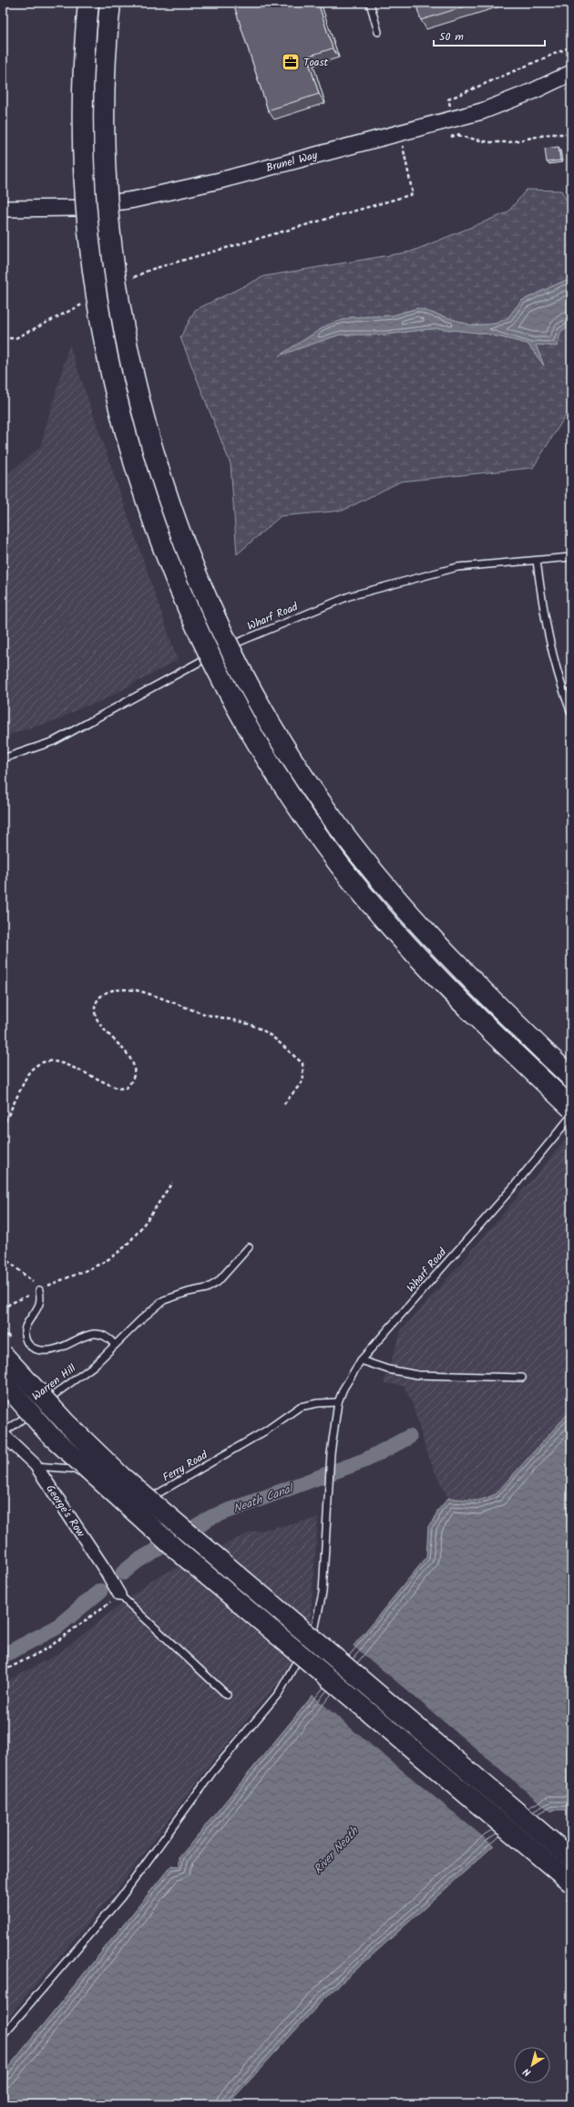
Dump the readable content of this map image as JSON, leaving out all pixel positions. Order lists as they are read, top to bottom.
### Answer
{
  "streets": {
    "street": ["Brunel Way", "George's Row"],
    "lane": ["Wharf Road", "Warren Hill", "Ferry Road"]
  },
  "crossings": [
    ["Wharf Road", "Ferry Road"],
    ["Warren Hill", "George's Row"],
    ["Ferry Road", "George's Row"]
  ],
  "water": ["Neath Canal", "River Neath"],
  "places": {
    "office": ["Toast"]
  },
  "scale_bar": "50 m",
  "north": "bottom left"
}
